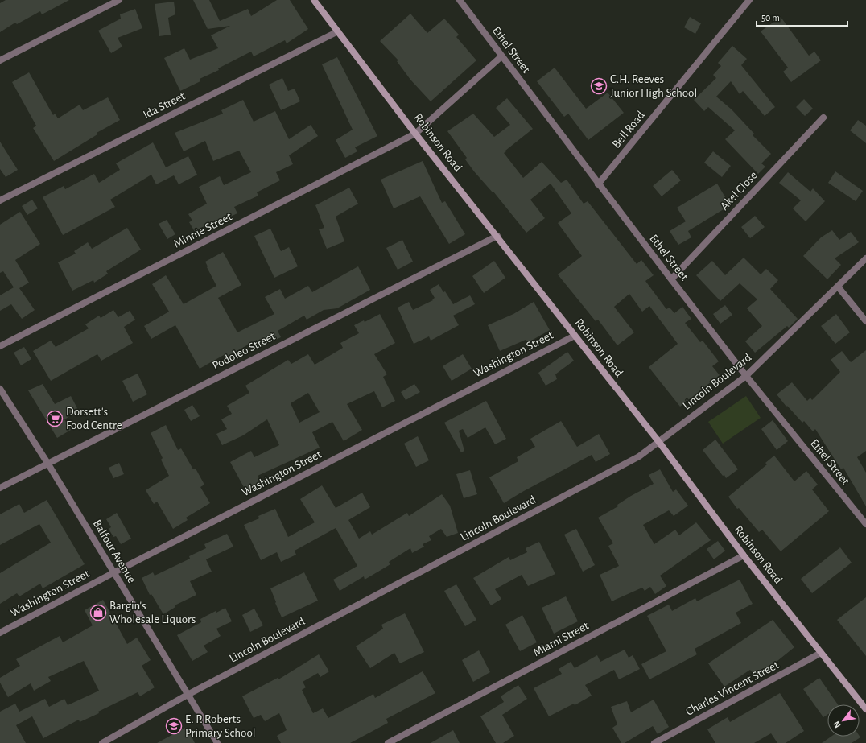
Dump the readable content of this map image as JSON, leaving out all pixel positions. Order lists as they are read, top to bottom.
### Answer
{
  "streets": {
    "main road": ["Robinson Road"],
    "street": [
      "Ethel Street",
      "Ida Street",
      "Bell Road",
      "Akel Close",
      "Minnie Street",
      "Podoleo Street",
      "Washington Street",
      "Lincoln Boulevard",
      "Balfour Avenue",
      "Miami Street",
      "Charles Vincent Street"
    ]
  },
  "crossings": [
    ["Ethel Street", "Bell Road"],
    ["Ethel Street", "Akel Close"],
    ["Ethel Street", "Minnie Street"],
    ["Ethel Street", "Lincoln Boulevard"],
    ["Ida Street", "Robinson Road"],
    ["Robinson Road", "Minnie Street"],
    ["Robinson Road", "Podoleo Street"],
    ["Robinson Road", "Washington Street"],
    ["Robinson Road", "Lincoln Boulevard"],
    ["Robinson Road", "Miami Street"],
    ["Robinson Road", "Charles Vincent Street"],
    ["Podoleo Street", "Balfour Avenue"],
    ["Washington Street", "Balfour Avenue"],
    ["Lincoln Boulevard", "Balfour Avenue"]
  ],
  "places": {
    "school or university": ["C.H. Reeves Junior High School", "E. P. Roberts Primary School"],
    "supermarket": ["Dorsett's Food Centre"],
    "shop": ["Bargin's Wholesale Liquors"]
  },
  "scale_bar": "50 m",
  "north": "bottom left"
}
